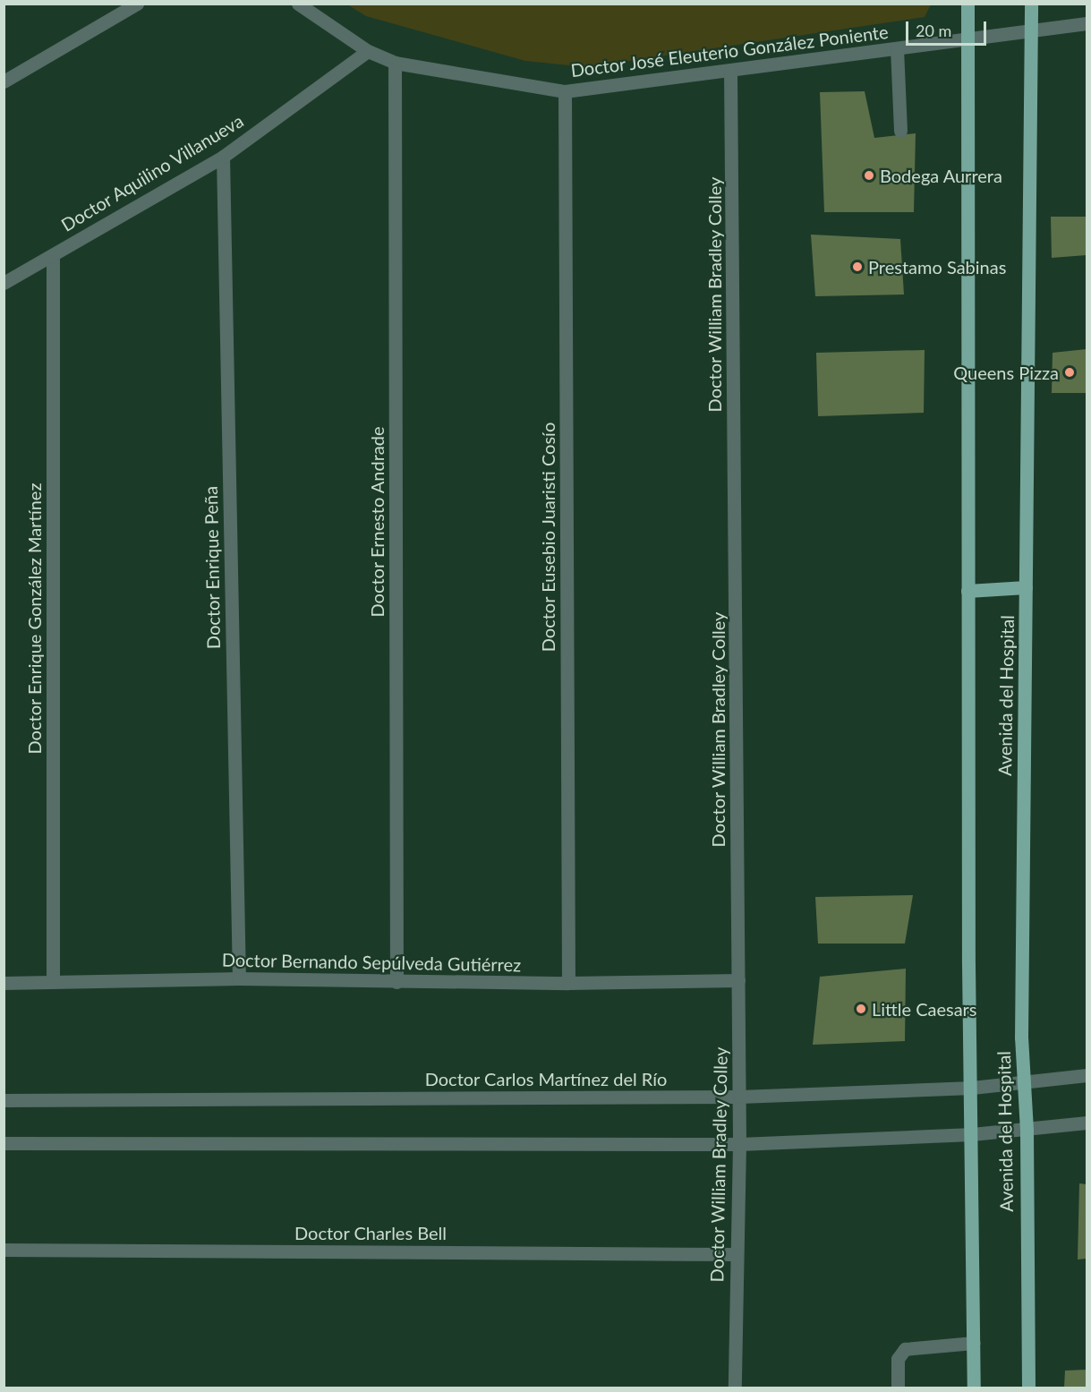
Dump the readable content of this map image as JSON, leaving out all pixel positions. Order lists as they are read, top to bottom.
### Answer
{
  "streets": {
    "main road": ["Avenida del Hospital"],
    "street": [
      "Doctor José Eleuterio González Poniente",
      "Doctor Aquilino Villanueva",
      "Doctor William Bradley Colley",
      "Doctor Ernesto Andrade",
      "Doctor Eusebio Juaristi Cosío",
      "Doctor Enrique Peña",
      "Doctor Enrique González Martínez",
      "Doctor Bernando Sepúlveda Gutiérrez",
      "Doctor Carlos Martínez del Río",
      "Doctor Charles Bell"
    ]
  },
  "crossings": [
    ["Doctor José Eleuterio González Poniente", "Doctor Aquilino Villanueva"],
    ["Doctor José Eleuterio González Poniente", "Doctor William Bradley Colley"],
    ["Doctor José Eleuterio González Poniente", "Doctor Ernesto Andrade"],
    ["Doctor José Eleuterio González Poniente", "Doctor Eusebio Juaristi Cosío"],
    ["Doctor José Eleuterio González Poniente", "Avenida del Hospital"],
    ["Doctor Aquilino Villanueva", "Doctor Enrique Peña"],
    ["Doctor Aquilino Villanueva", "Doctor Enrique González Martínez"],
    ["Doctor William Bradley Colley", "Doctor Bernando Sepúlveda Gutiérrez"],
    ["Doctor William Bradley Colley", "Doctor Carlos Martínez del Río"],
    ["Doctor William Bradley Colley", "Doctor Charles Bell"],
    ["Doctor Ernesto Andrade", "Doctor Bernando Sepúlveda Gutiérrez"],
    ["Doctor Eusebio Juaristi Cosío", "Doctor Bernando Sepúlveda Gutiérrez"],
    ["Doctor Enrique Peña", "Doctor Bernando Sepúlveda Gutiérrez"],
    ["Doctor Enrique González Martínez", "Doctor Bernando Sepúlveda Gutiérrez"],
    ["Avenida del Hospital", "Doctor Carlos Martínez del Río"]
  ],
  "places": [
    "Bodega Aurrera",
    "Prestamo Sabinas",
    "Queens Pizza",
    "Little Caesars"
  ],
  "scale_bar": "20 m"
}
